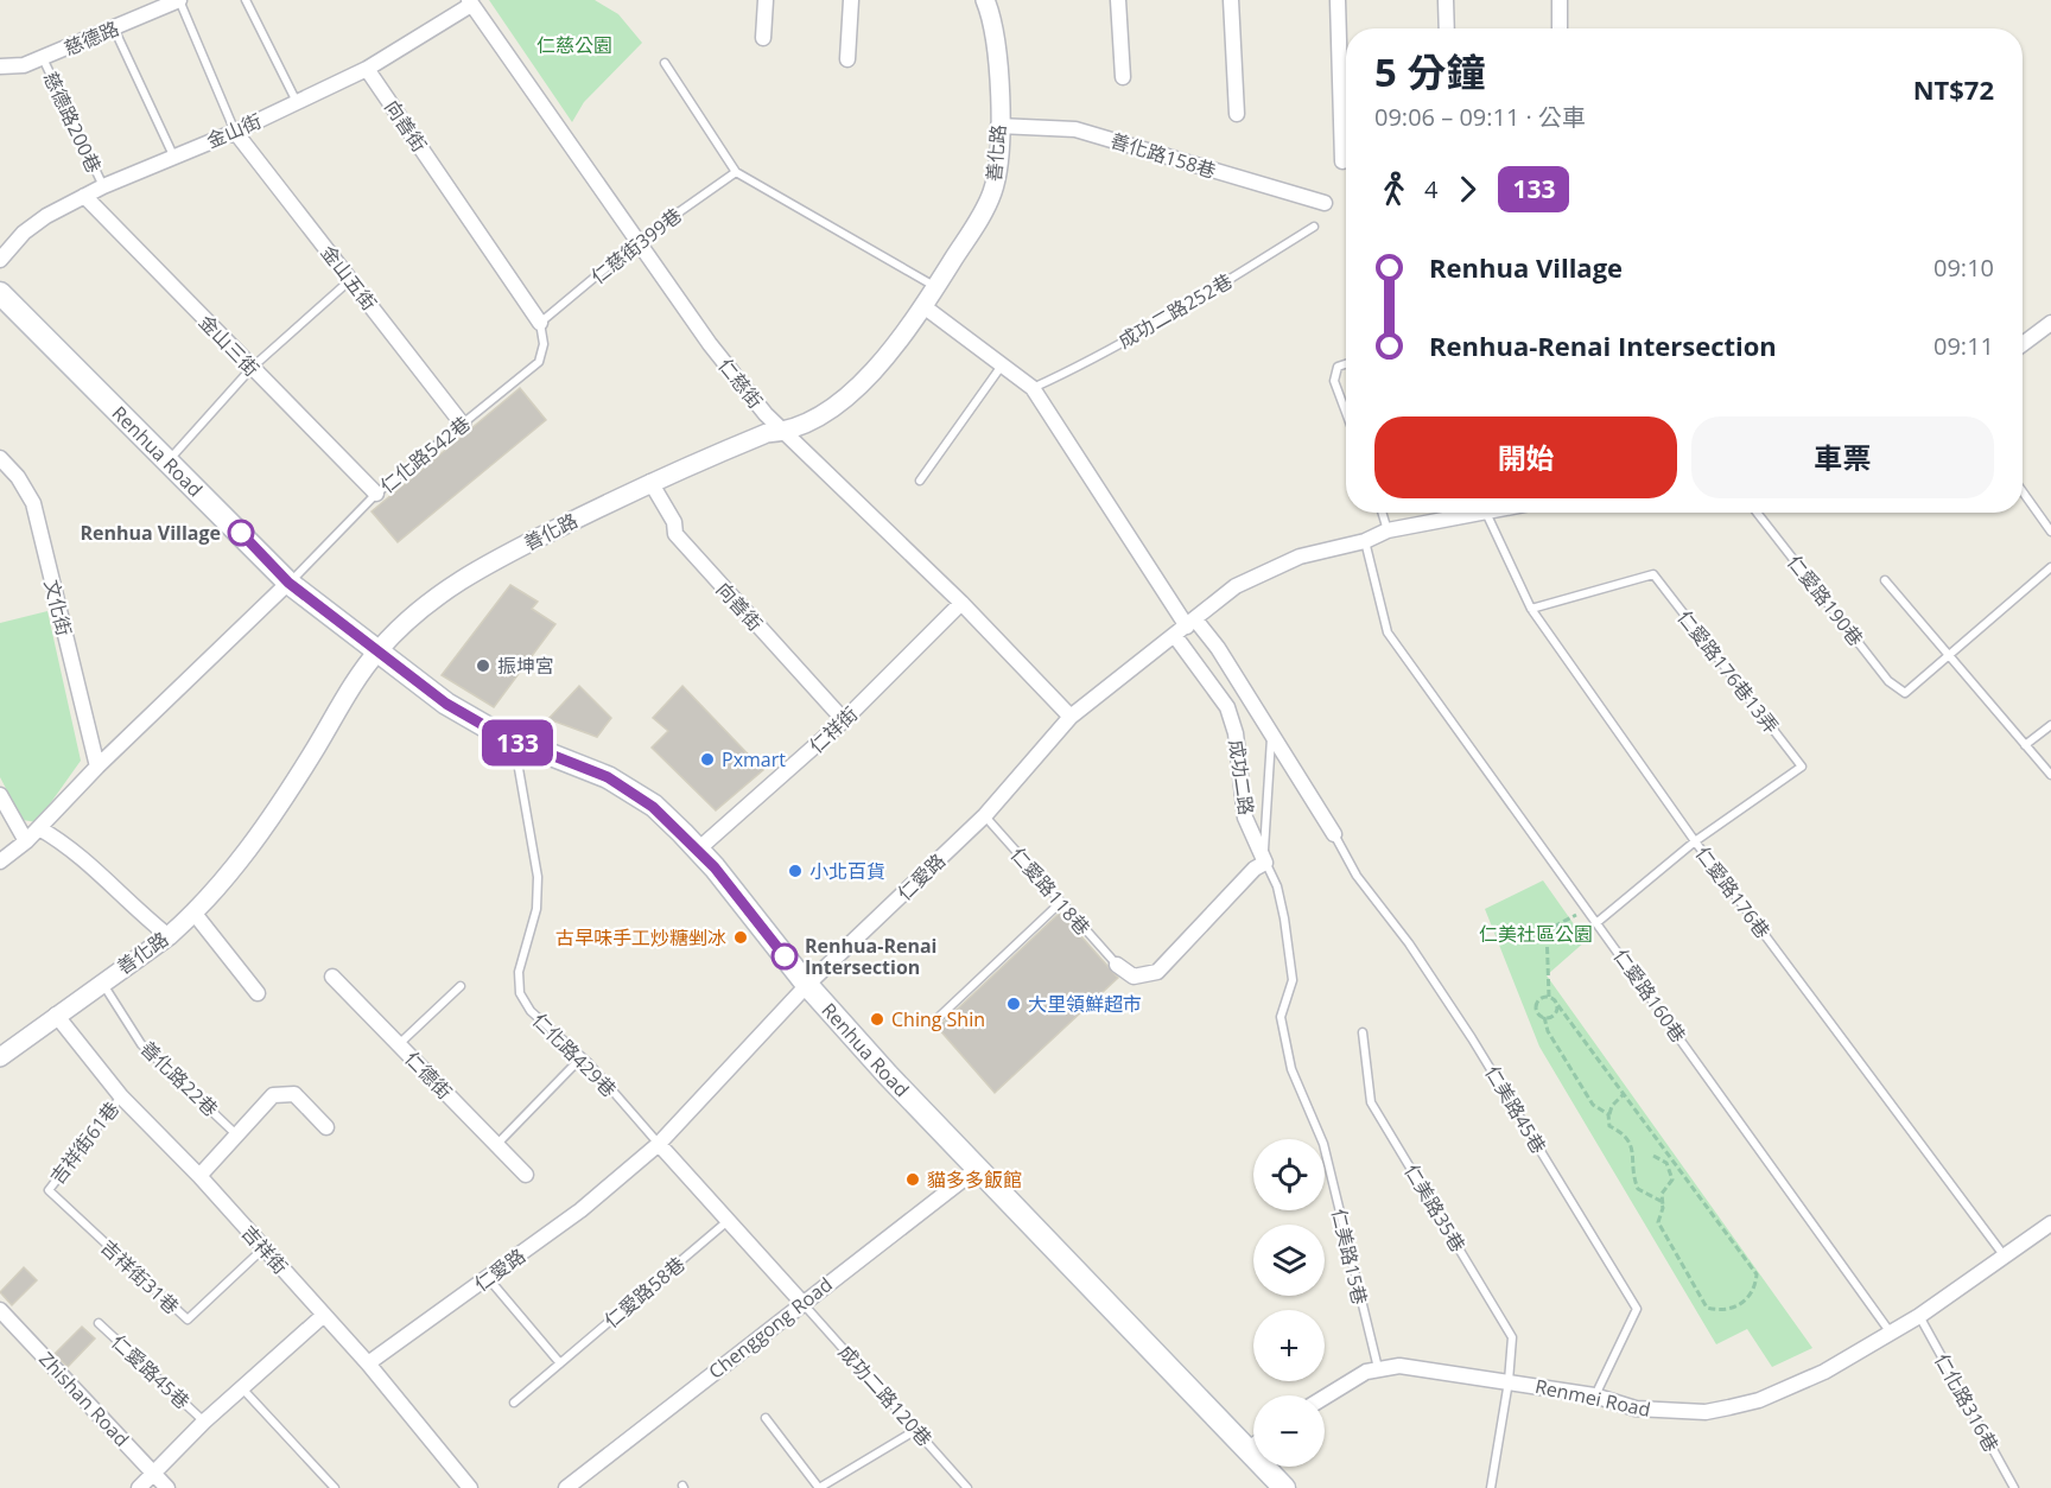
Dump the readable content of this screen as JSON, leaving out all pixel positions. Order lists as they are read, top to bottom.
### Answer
{
  "streets": {
    "main road": ["Renhua Road"],
    "street": [
      "慈德路",
      "向善街",
      "金山街",
      "善化路",
      "善化路158巷",
      "金山五街",
      "金山三街",
      "仁慈街",
      "文化街",
      "仁祥街",
      "成功二路",
      "仁愛路",
      "仁德街",
      "吉祥街",
      "Chenggong Road",
      "Renmei Road",
      "Zhishan Road"
    ],
    "lane": [
      "慈德路200巷",
      "仁慈街399巷",
      "成功二路252巷",
      "仁化路542巷",
      "仁愛路190巷",
      "仁愛路176巷13弄",
      "仁愛路118巷",
      "仁愛路176巷",
      "仁愛路160巷",
      "仁化路429巷",
      "善化路22巷",
      "仁美路45巷",
      "吉祥街61巷",
      "仁美路35巷",
      "仁美路15巷",
      "吉祥街31巷",
      "仁愛路58巷",
      "仁愛路45巷",
      "成功二路120巷",
      "仁化路316巷"
    ]
  },
  "crossings": [
    ["慈德路", "慈德路200巷"],
    ["慈德路200巷", "金山街"],
    ["向善街", "金山街"],
    ["向善街", "善化路"],
    ["向善街", "仁慈街399巷"],
    ["向善街", "仁化路542巷"],
    ["向善街", "仁祥街"],
    ["金山街", "金山五街"],
    ["金山街", "金山三街"],
    ["金山街", "仁慈街"],
    ["善化路", "善化路158巷"],
    ["善化路", "仁慈街"],
    ["善化路", "Renhua Road"],
    ["善化路", "成功二路"],
    ["善化路", "善化路22巷"],
    ["善化路", "吉祥街"],
    ["仁慈街399巷", "仁慈街"],
    ["仁慈街399巷", "仁化路542巷"],
    ["金山五街", "仁化路542巷"],
    ["成功二路252巷", "成功二路"],
    ["金山三街", "仁化路542巷"],
    ["仁慈街", "仁祥街"],
    ["仁慈街", "仁愛路"],
    ["Renhua Road", "仁化路542巷"],
    ["Renhua Road", "仁祥街"],
    ["Renhua Road", "仁愛路"],
    ["Renhua Road", "仁化路429巷"],
    ["Renhua Road", "Chenggong Road"],
    ["仁愛路176巷13弄", "仁愛路176巷"],
    ["成功二路", "仁愛路"],
    ["成功二路", "仁美路45巷"],
    ["成功二路", "仁美路15巷"],
    ["仁愛路", "仁愛路118巷"],
    ["仁愛路", "仁愛路176巷"],
    ["仁愛路", "仁愛路160巷"],
    ["仁愛路", "仁化路429巷"],
    ["仁愛路", "吉祥街"],
    ["仁愛路176巷", "Renmei Road"],
    ["仁愛路160巷", "Renmei Road"],
    ["仁美路45巷", "Renmei Road"],
    ["吉祥街61巷", "吉祥街"],
    ["吉祥街61巷", "吉祥街31巷"],
    ["仁美路35巷", "Renmei Road"],
    ["吉祥街", "吉祥街31巷"],
    ["仁美路15巷", "Renmei Road"],
    ["Chenggong Road", "成功二路120巷"],
    ["Renmei Road", "仁化路316巷"]
  ],
  "parks": ["仁慈公園", "仁美社區公園"],
  "places": [
    "Renhua Village",
    "振坤宮",
    "Pxmart",
    "小北百貨",
    "古早味手工炒糖剉冰",
    "Renhua-Renai Intersection",
    "大里領鮮超市",
    "Ching Shin",
    "貓多多飯館"
  ],
  "lines": ["bus line 133"],
  "page": {
    "on_map": "133",
    "heading": ["5 分鐘", "09:06 – 09:11 · 公車", "NT$72"],
    "legs": ["4", "133"],
    "list": [
      {
        "name": "Renhua Village",
        "value": "09:10"
      },
      {
        "name": "Renhua-Renai Intersection",
        "value": "09:11"
      }
    ],
    "buttons": ["開始", "車票"],
    "map_buttons": ["+", "−"]
  }
}
